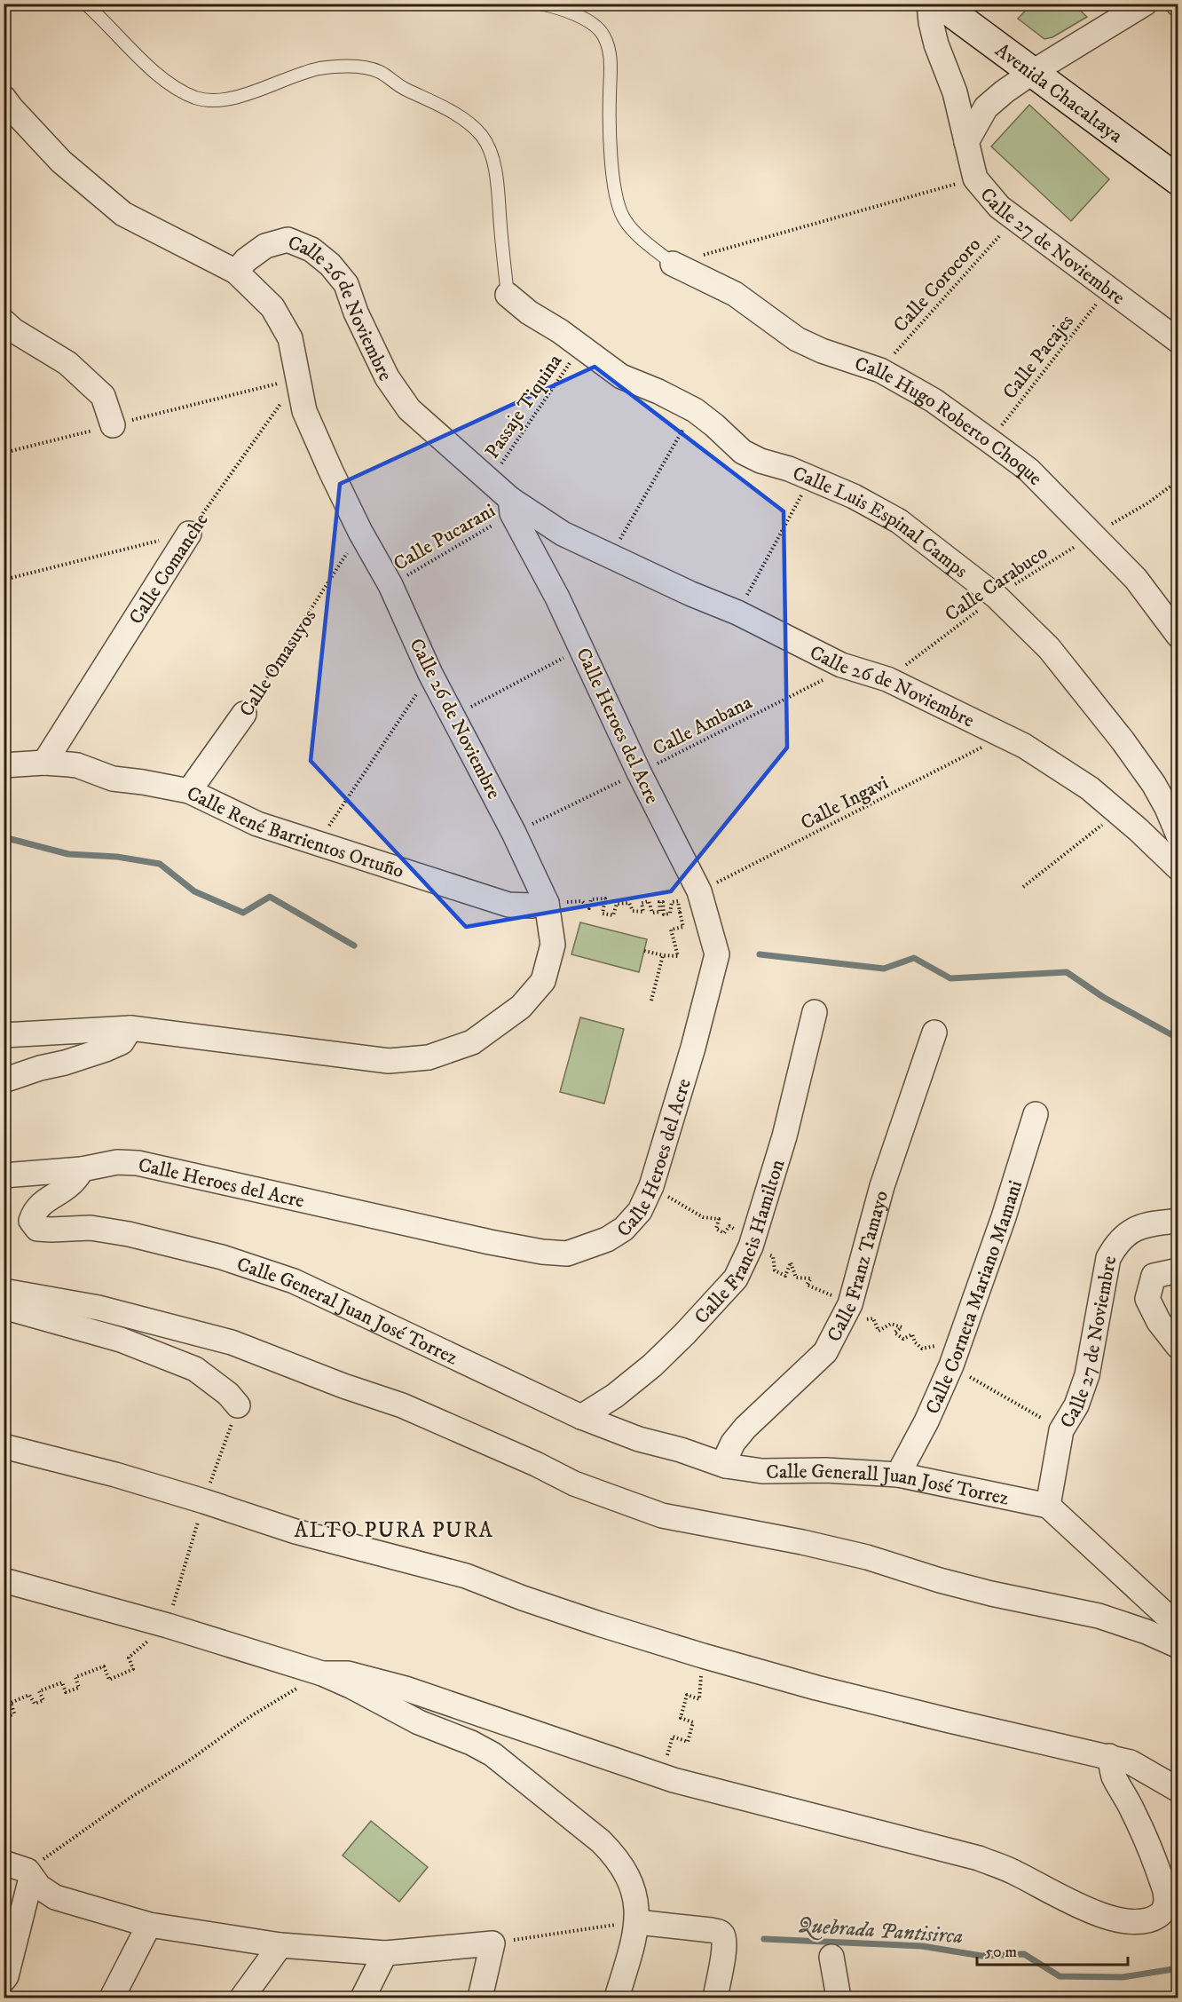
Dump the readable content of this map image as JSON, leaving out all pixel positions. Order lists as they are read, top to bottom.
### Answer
{
  "streets": {
    "street": [
      "Avenida Chacaltaya",
      "Calle 27 de Noviembre",
      "Calle 26 de Noviembre",
      "Calle Hugo Roberto Choque",
      "Calle Luis Espinal Camps",
      "Calle Comanche",
      "Calle Omasuyos",
      "Calle Heroes del Acre",
      "Calle René Barrientos Ortuño",
      "Calle Francis Hamilton",
      "Calle Franz Tamayo",
      "Calle Corneta Mariano Mamani",
      "Calle General Juan José Torrez",
      "Calle Generall Juan José Torrez"
    ],
    "path": [
      "Calle Corocoro",
      "Calle Pacajes",
      "Passaje Tiquina",
      "Calle Pucarani",
      "Calle Carabuco",
      "Calle Ambana",
      "Calle Ingavi"
    ]
  },
  "crossings": [
    ["Calle 27 de Noviembre", "Calle Corocoro"],
    ["Calle 27 de Noviembre", "Calle Pacajes"],
    ["Calle 27 de Noviembre", "Calle Generall Juan José Torrez"],
    ["Calle Corocoro", "Calle Hugo Roberto Choque"],
    ["Calle 26 de Noviembre", "Passaje Tiquina"],
    ["Calle 26 de Noviembre", "Calle Pucarani"],
    ["Calle 26 de Noviembre", "Calle Comanche"],
    ["Calle 26 de Noviembre", "Calle Carabuco"],
    ["Calle 26 de Noviembre", "Calle Omasuyos"],
    ["Calle 26 de Noviembre", "Calle Ambana"],
    ["Calle 26 de Noviembre", "Calle Heroes del Acre"],
    ["Calle 26 de Noviembre", "Calle Ingavi"],
    ["Calle 26 de Noviembre", "Calle René Barrientos Ortuño"],
    ["Calle Pacajes", "Calle Hugo Roberto Choque"],
    ["Passaje Tiquina", "Calle Luis Espinal Camps"],
    ["Calle Hugo Roberto Choque", "Calle Carabuco"],
    ["Calle Luis Espinal Camps", "Calle Carabuco"],
    ["Calle Pucarani", "Calle Heroes del Acre"],
    ["Calle Comanche", "Calle René Barrientos Ortuño"],
    ["Calle Omasuyos", "Calle René Barrientos Ortuño"],
    ["Calle Ambana", "Calle Heroes del Acre"],
    ["Calle Heroes del Acre", "Calle Ingavi"],
    ["Calle Heroes del Acre", "Calle General Juan José Torrez"],
    ["Calle Francis Hamilton", "Calle General Juan José Torrez"],
    ["Calle Franz Tamayo", "Calle General Juan José Torrez"],
    ["Calle Franz Tamayo", "Calle Generall Juan José Torrez"],
    ["Calle Corneta Mariano Mamani", "Calle Generall Juan José Torrez"],
    ["Calle General Juan José Torrez", "Calle Generall Juan José Torrez"]
  ],
  "districts": ["ALTO PURA PURA"],
  "water": ["Quebrada Pantisirca"],
  "scale_bar": "50 m"
}
